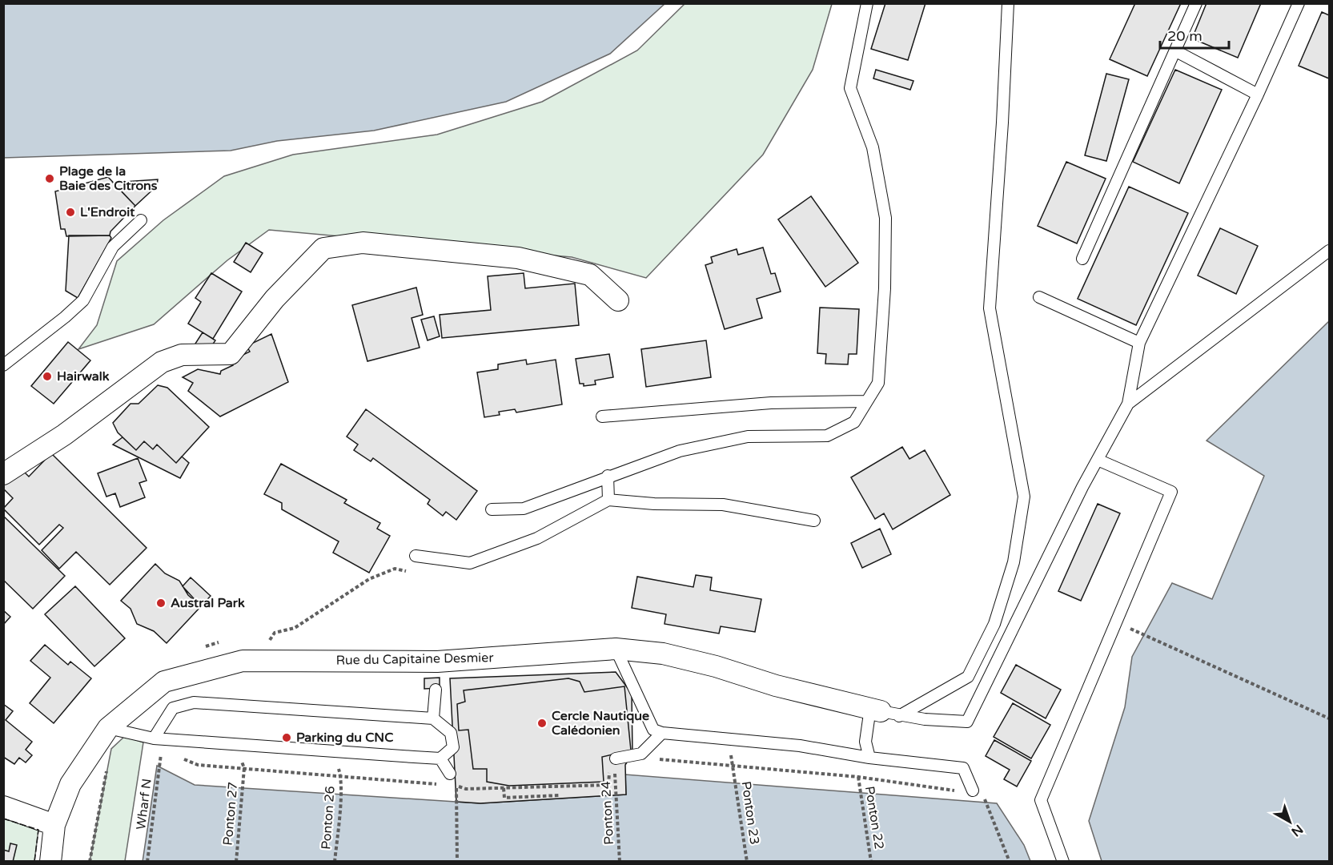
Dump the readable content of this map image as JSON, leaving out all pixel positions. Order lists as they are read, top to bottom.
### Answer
{
  "streets": {
    "street": ["Rue du Capitaine Desmier"],
    "path": [
      "Wharf N",
      "Ponton 24",
      "Ponton 23",
      "Ponton 27",
      "Ponton 26",
      "Ponton 22"
    ]
  },
  "places": [
    "Plage de la Baie des Citrons",
    "L'Endroit",
    "Hairwalk",
    "Austral Park",
    "Cercle Nautique Calédonien",
    "Parking du CNC"
  ],
  "scale_bar": "20 m",
  "north": "bottom right"
}
